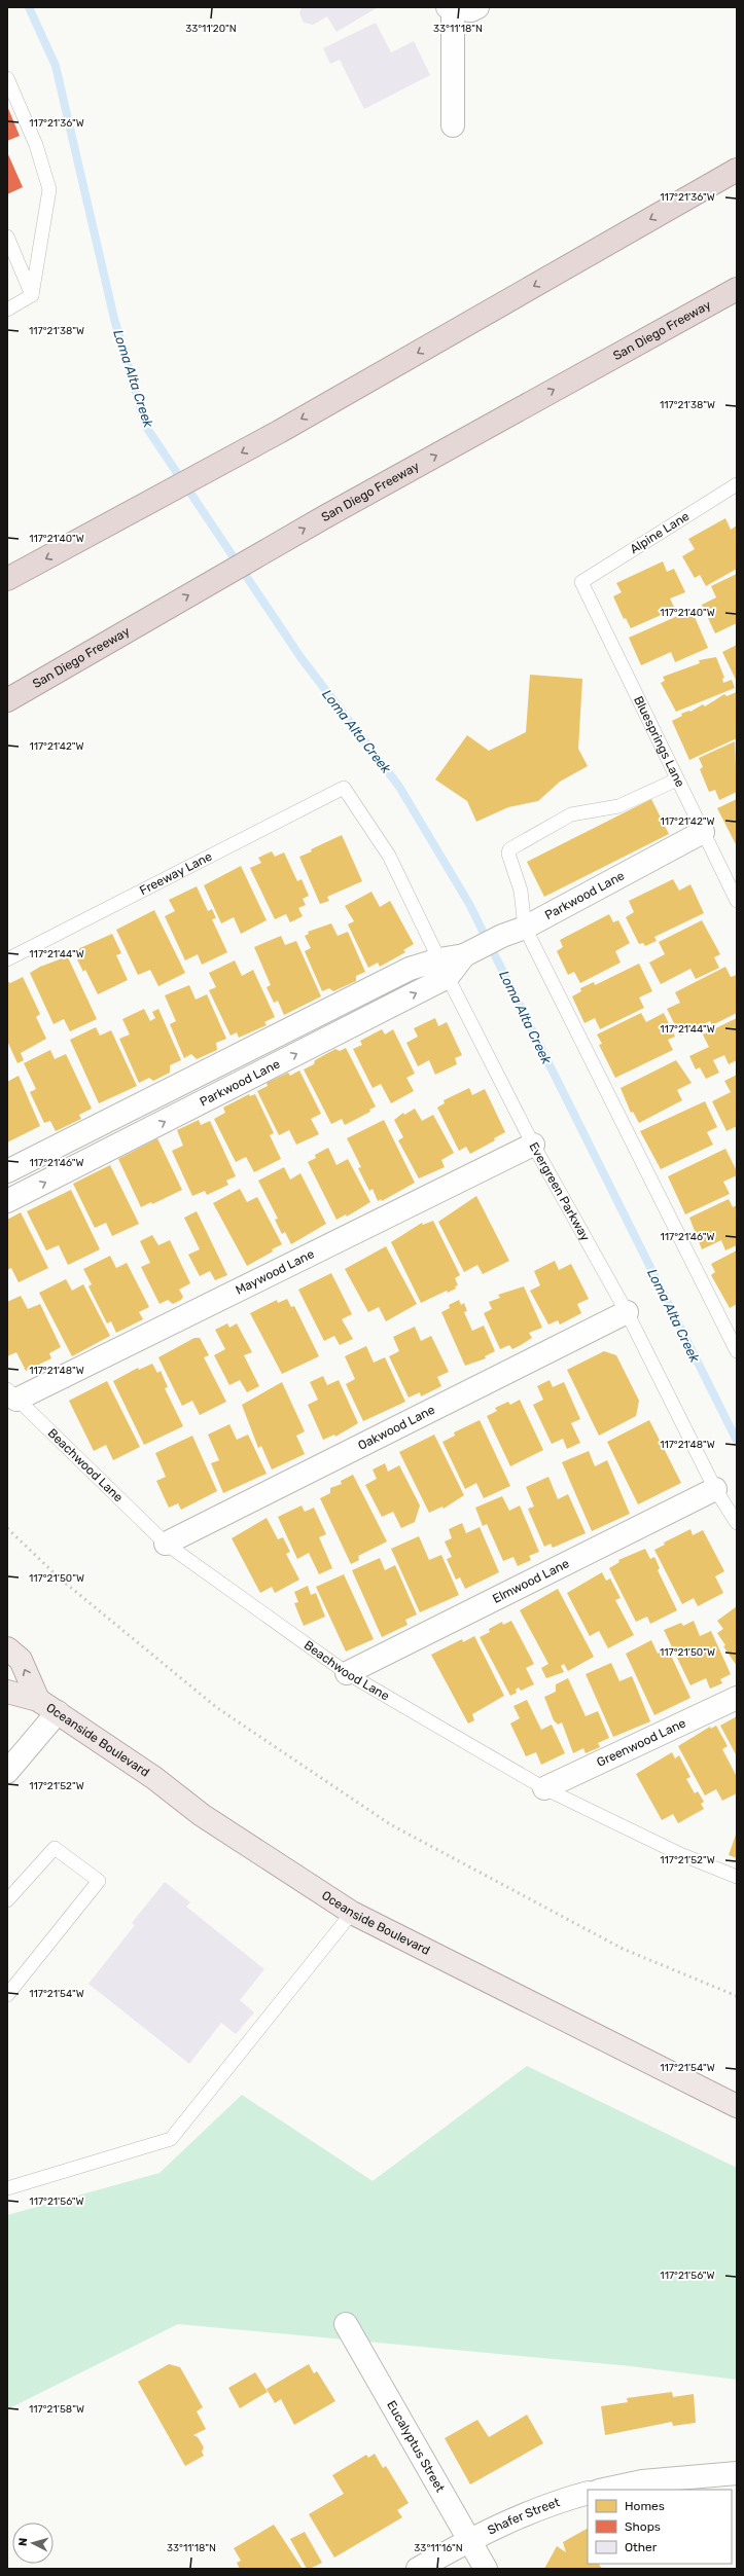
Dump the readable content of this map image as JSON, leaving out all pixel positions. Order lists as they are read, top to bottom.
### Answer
{
  "streets": {
    "highway": ["San Diego Freeway"],
    "main road": ["Oceanside Boulevard"],
    "street": [
      "Parkwood Lane",
      "Maywood Lane",
      "Oakwood Lane",
      "Elmwood Lane",
      "Greenwood Lane",
      "Eucalyptus Street",
      "Shafer Street"
    ],
    "lane": [
      "Alpine Lane",
      "Bluesprings Lane",
      "Freeway Lane",
      "Evergreen Parkway",
      "Beachwood Lane"
    ]
  },
  "crossings": [
    ["Alpine Lane", "Bluesprings Lane"],
    ["Bluesprings Lane", "Parkwood Lane"],
    ["Freeway Lane", "Evergreen Parkway"],
    ["Parkwood Lane", "Evergreen Parkway"],
    ["Evergreen Parkway", "Maywood Lane"],
    ["Evergreen Parkway", "Oakwood Lane"],
    ["Evergreen Parkway", "Elmwood Lane"],
    ["Maywood Lane", "Beachwood Lane"],
    ["Oakwood Lane", "Beachwood Lane"],
    ["Beachwood Lane", "Elmwood Lane"],
    ["Beachwood Lane", "Greenwood Lane"],
    ["Eucalyptus Street", "Shafer Street"]
  ],
  "water": ["Loma Alta Creek"],
  "legend": ["Homes", "Shops", "Other"],
  "north": "left",
  "coordinates": [
    "33°11'20\"N",
    "33°11'18\"N",
    "117°21'36\"W",
    "117°21'38\"W",
    "117°21'40\"W",
    "117°21'42\"W",
    "117°21'44\"W",
    "117°21'46\"W",
    "117°21'48\"W",
    "117°21'50\"W",
    "117°21'52\"W",
    "117°21'54\"W",
    "117°21'56\"W",
    "117°21'58\"W",
    "33°11'16\"N"
  ]
}
